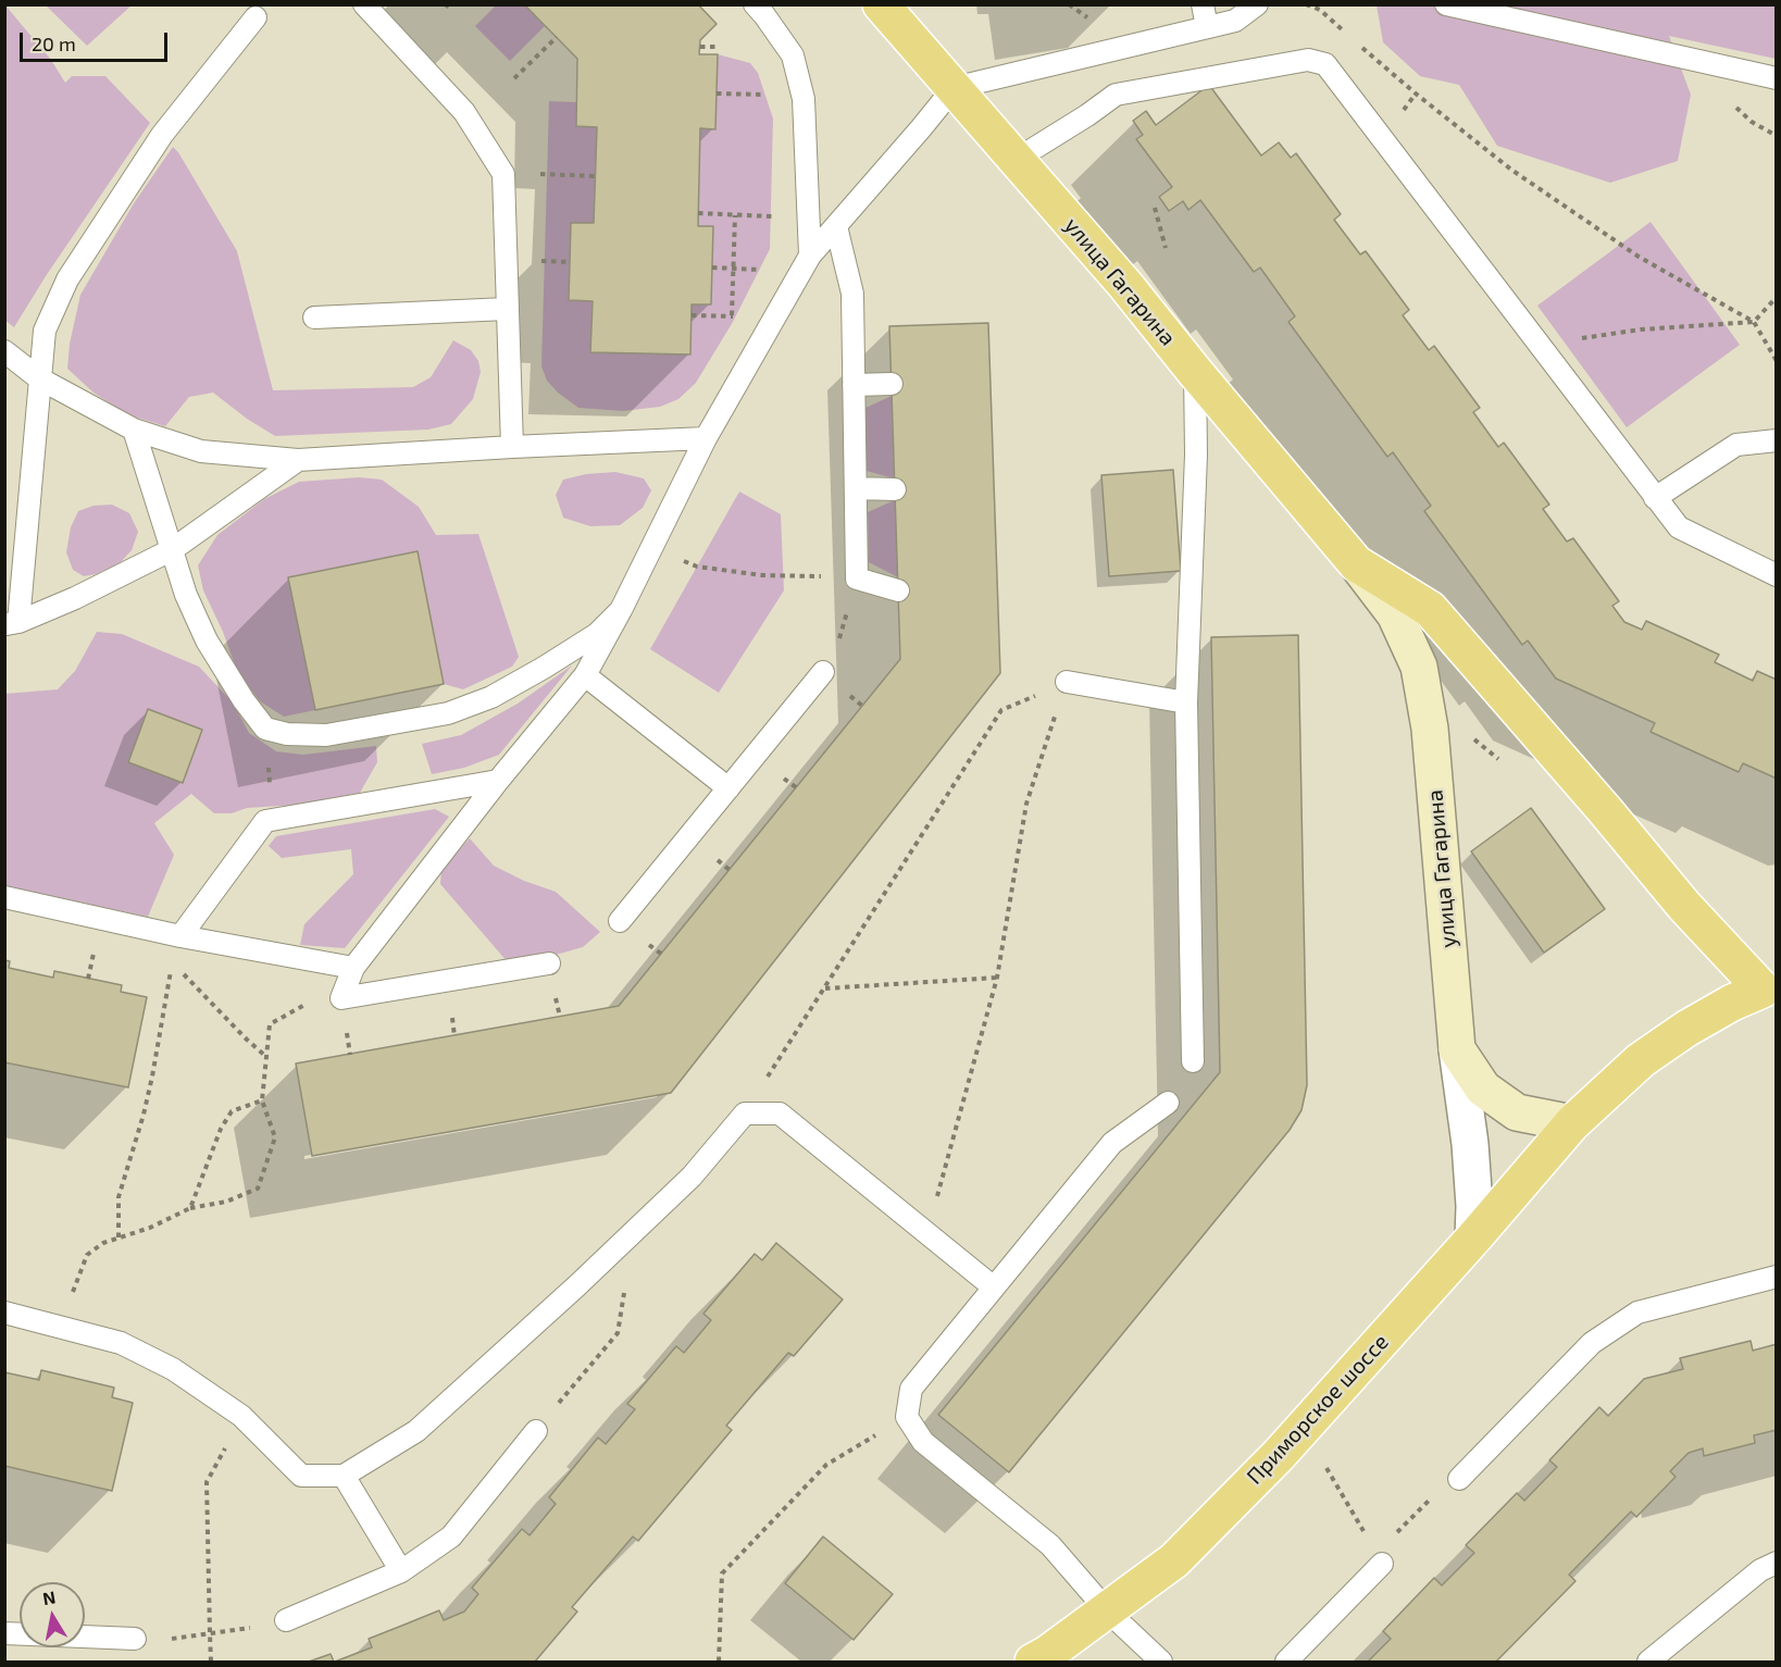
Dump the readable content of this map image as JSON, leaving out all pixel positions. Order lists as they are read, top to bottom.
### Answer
{
  "streets": {
    "main road": ["улица Гагарина", "Приморское шоссе"]
  },
  "crossings": [
    ["улица Гагарина", "Приморское шоссе"]
  ],
  "scale_bar": "20 m",
  "north": "top"
}
